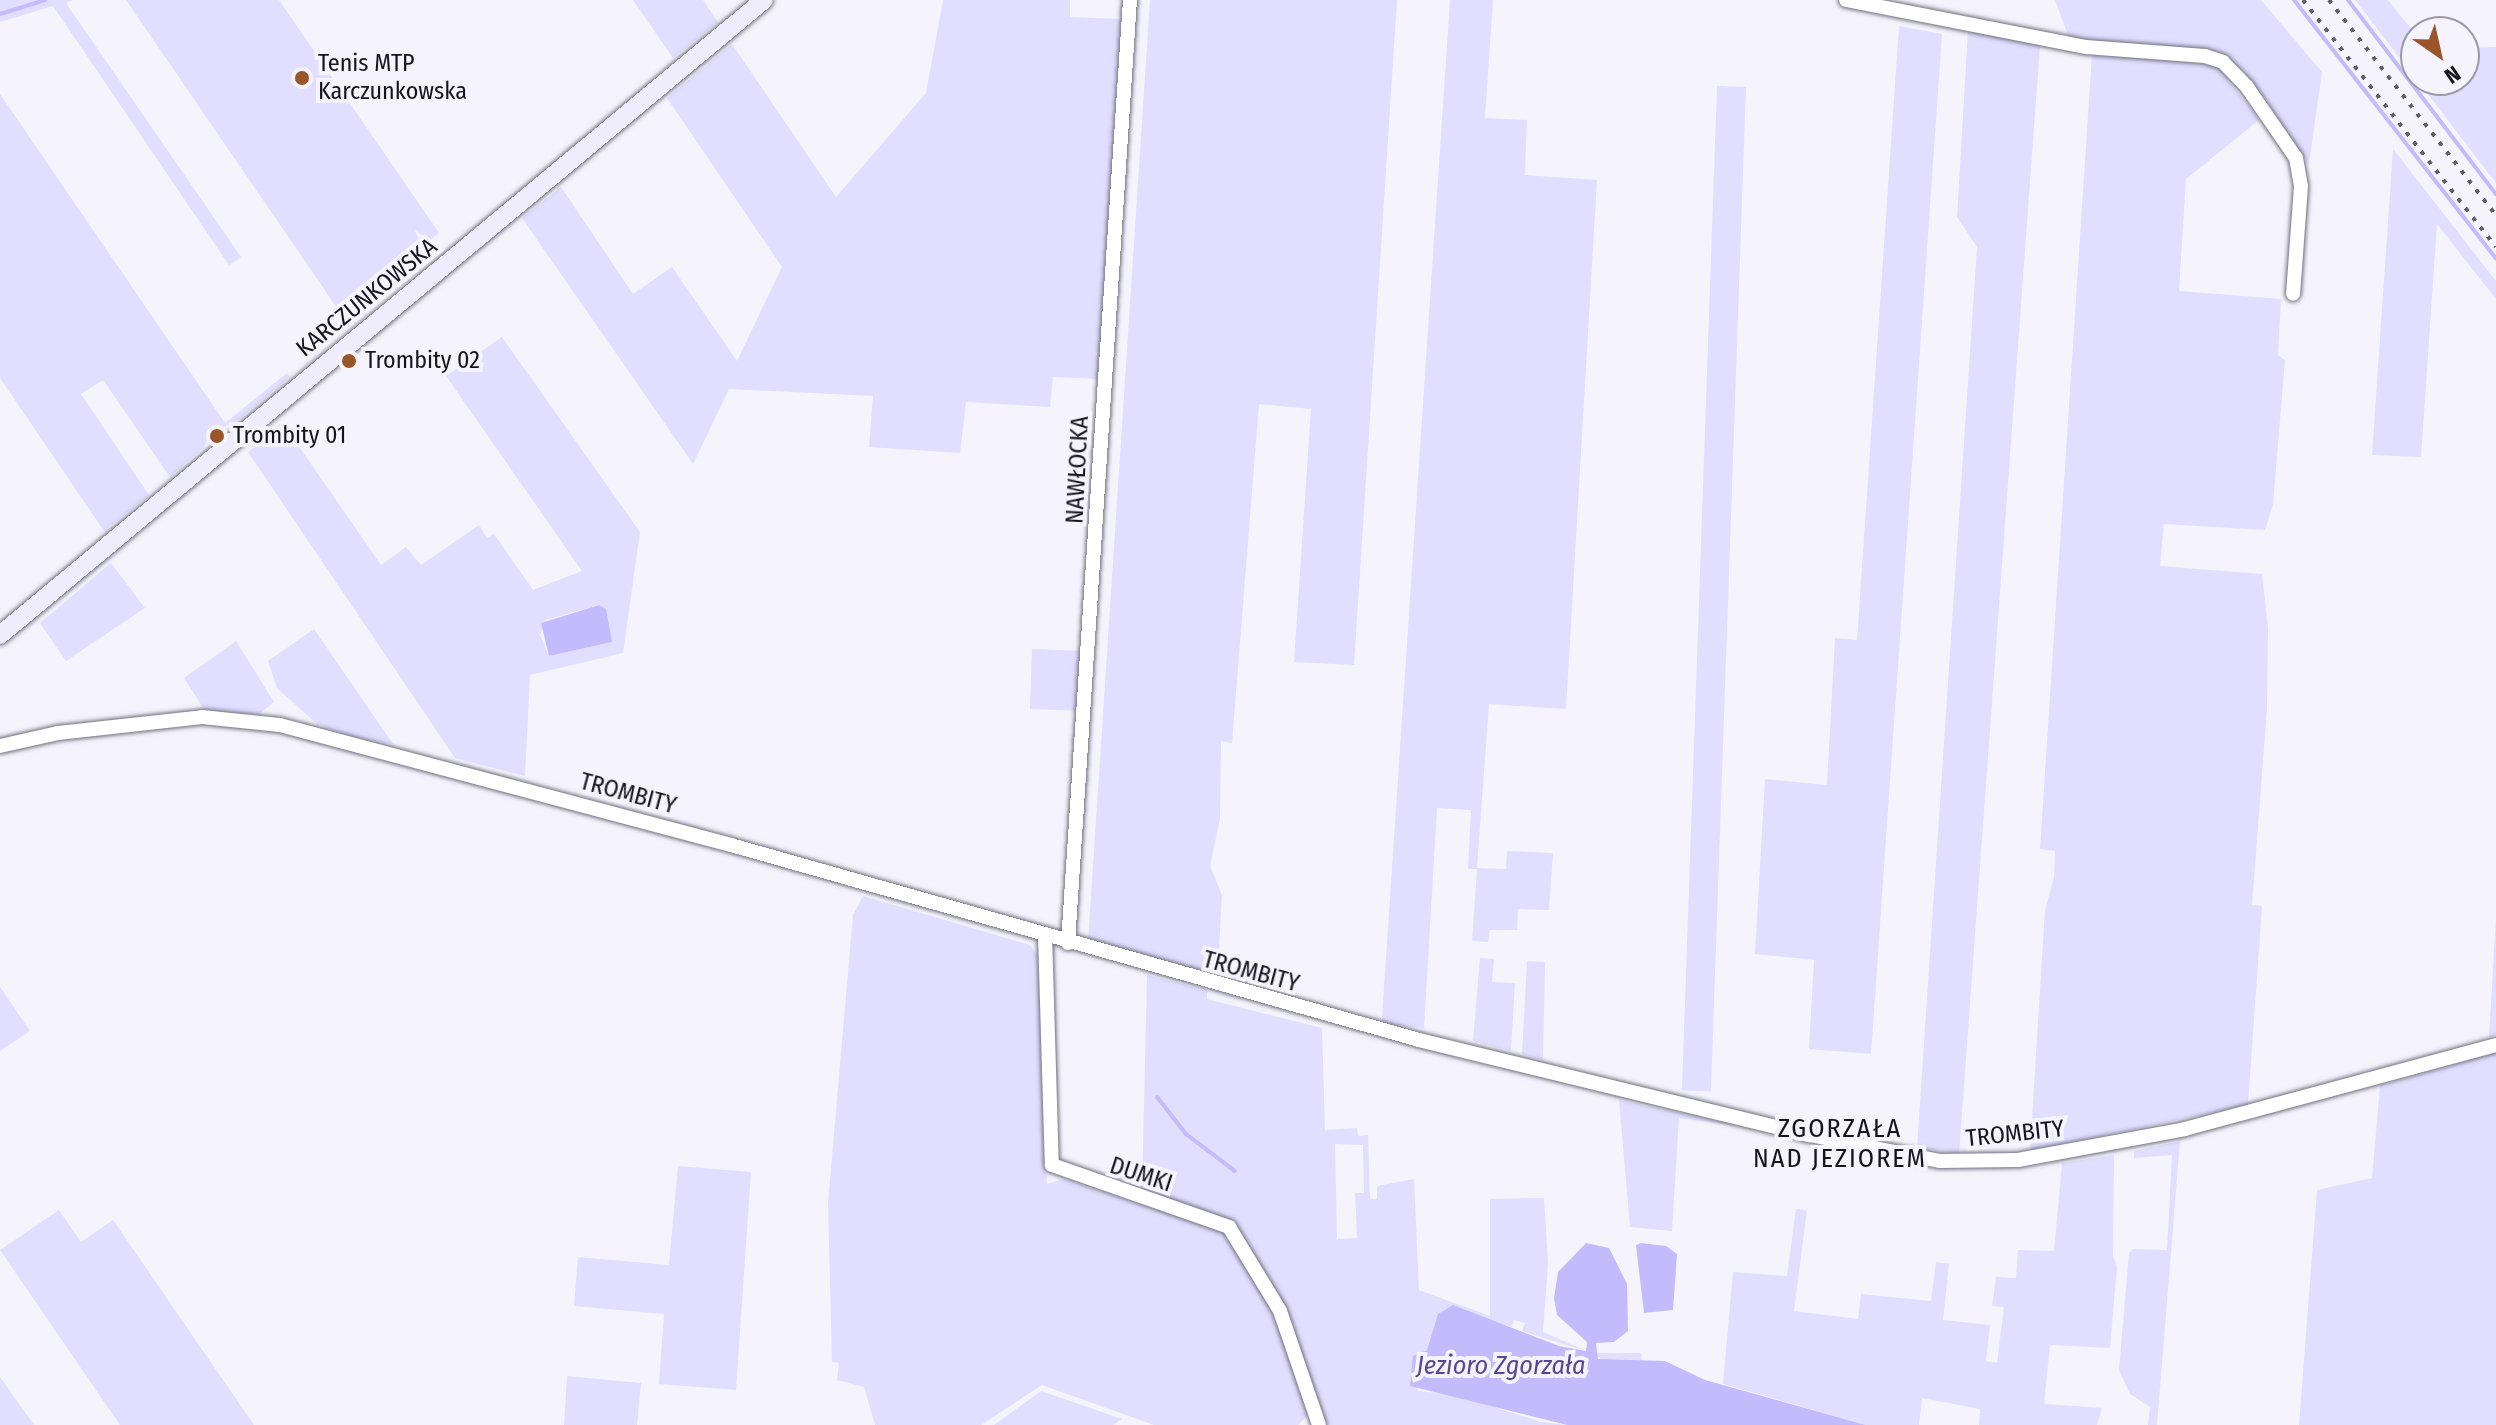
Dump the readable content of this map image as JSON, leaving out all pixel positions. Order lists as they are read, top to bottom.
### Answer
{
  "streets": {
    "street": [
      "KARCZUNKOWSKA",
      "NAWŁOCKA",
      "TROMBITY",
      "DUMKI"
    ]
  },
  "crossings": [
    ["NAWŁOCKA", "TROMBITY"],
    ["TROMBITY", "DUMKI"]
  ],
  "districts": ["ZGORZAŁA NAD JEZIOREM"],
  "water": ["Jezioro Zgorzała"],
  "places": ["Tenis MTP Karczunkowska", "Trombity 02", "Trombity 01"],
  "north": "bottom right"
}
